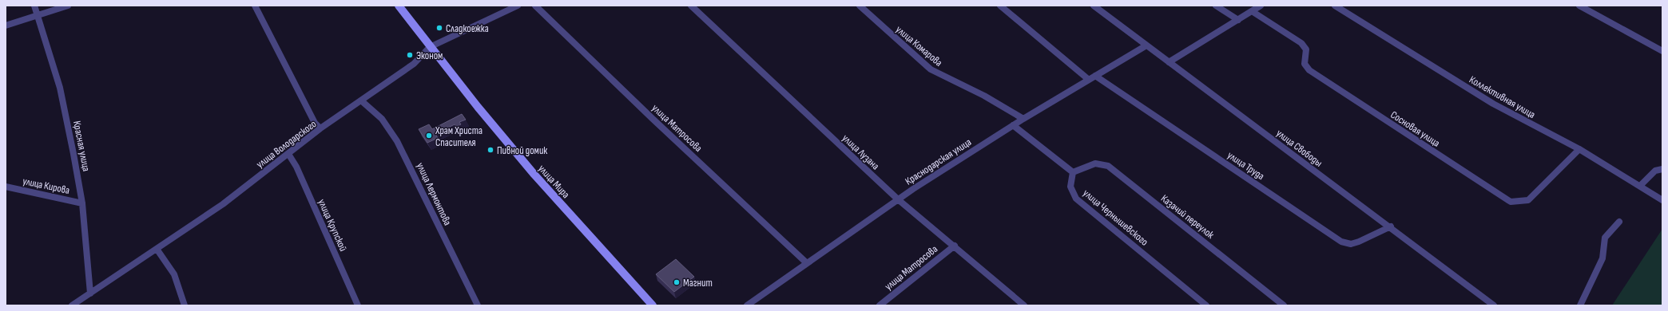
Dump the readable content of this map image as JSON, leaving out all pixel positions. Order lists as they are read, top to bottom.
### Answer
{
  "streets": {
    "main road": ["улица Мира"],
    "street": [
      "улица Комарова",
      "Коллективная улица",
      "улица Матросова",
      "Сосновая улица",
      "улица Володарского",
      "Красная улица",
      "улица Свободы",
      "улица Лузана",
      "Краснодарская улица",
      "улица Труда",
      "улица Кирова",
      "улица Лермонтова",
      "Казачий переулок",
      "улица Чернышевского",
      "улица Крупской"
    ]
  },
  "crossings": [
    ["улица Комарова", "Краснодарская улица"],
    ["Коллективная улица", "Сосновая улица"],
    ["улица Матросова", "улица Лузана"],
    ["улица Матросова", "Краснодарская улица"],
    ["улица Володарского", "Красная улица"],
    ["улица Володарского", "улица Мира"],
    ["улица Володарского", "улица Лермонтова"],
    ["улица Володарского", "улица Крупской"],
    ["Красная улица", "улица Кирова"],
    ["улица Свободы", "Краснодарская улица"],
    ["улица Свободы", "улица Труда"],
    ["улица Лузана", "Краснодарская улица"],
    ["Краснодарская улица", "улица Труда"],
    ["Казачий переулок", "улица Чернышевского"]
  ],
  "places": [
    "Сладкоежка",
    "Эконом",
    "Храм Христа Спасителя",
    "Пивной домик",
    "Магнит"
  ]
}
